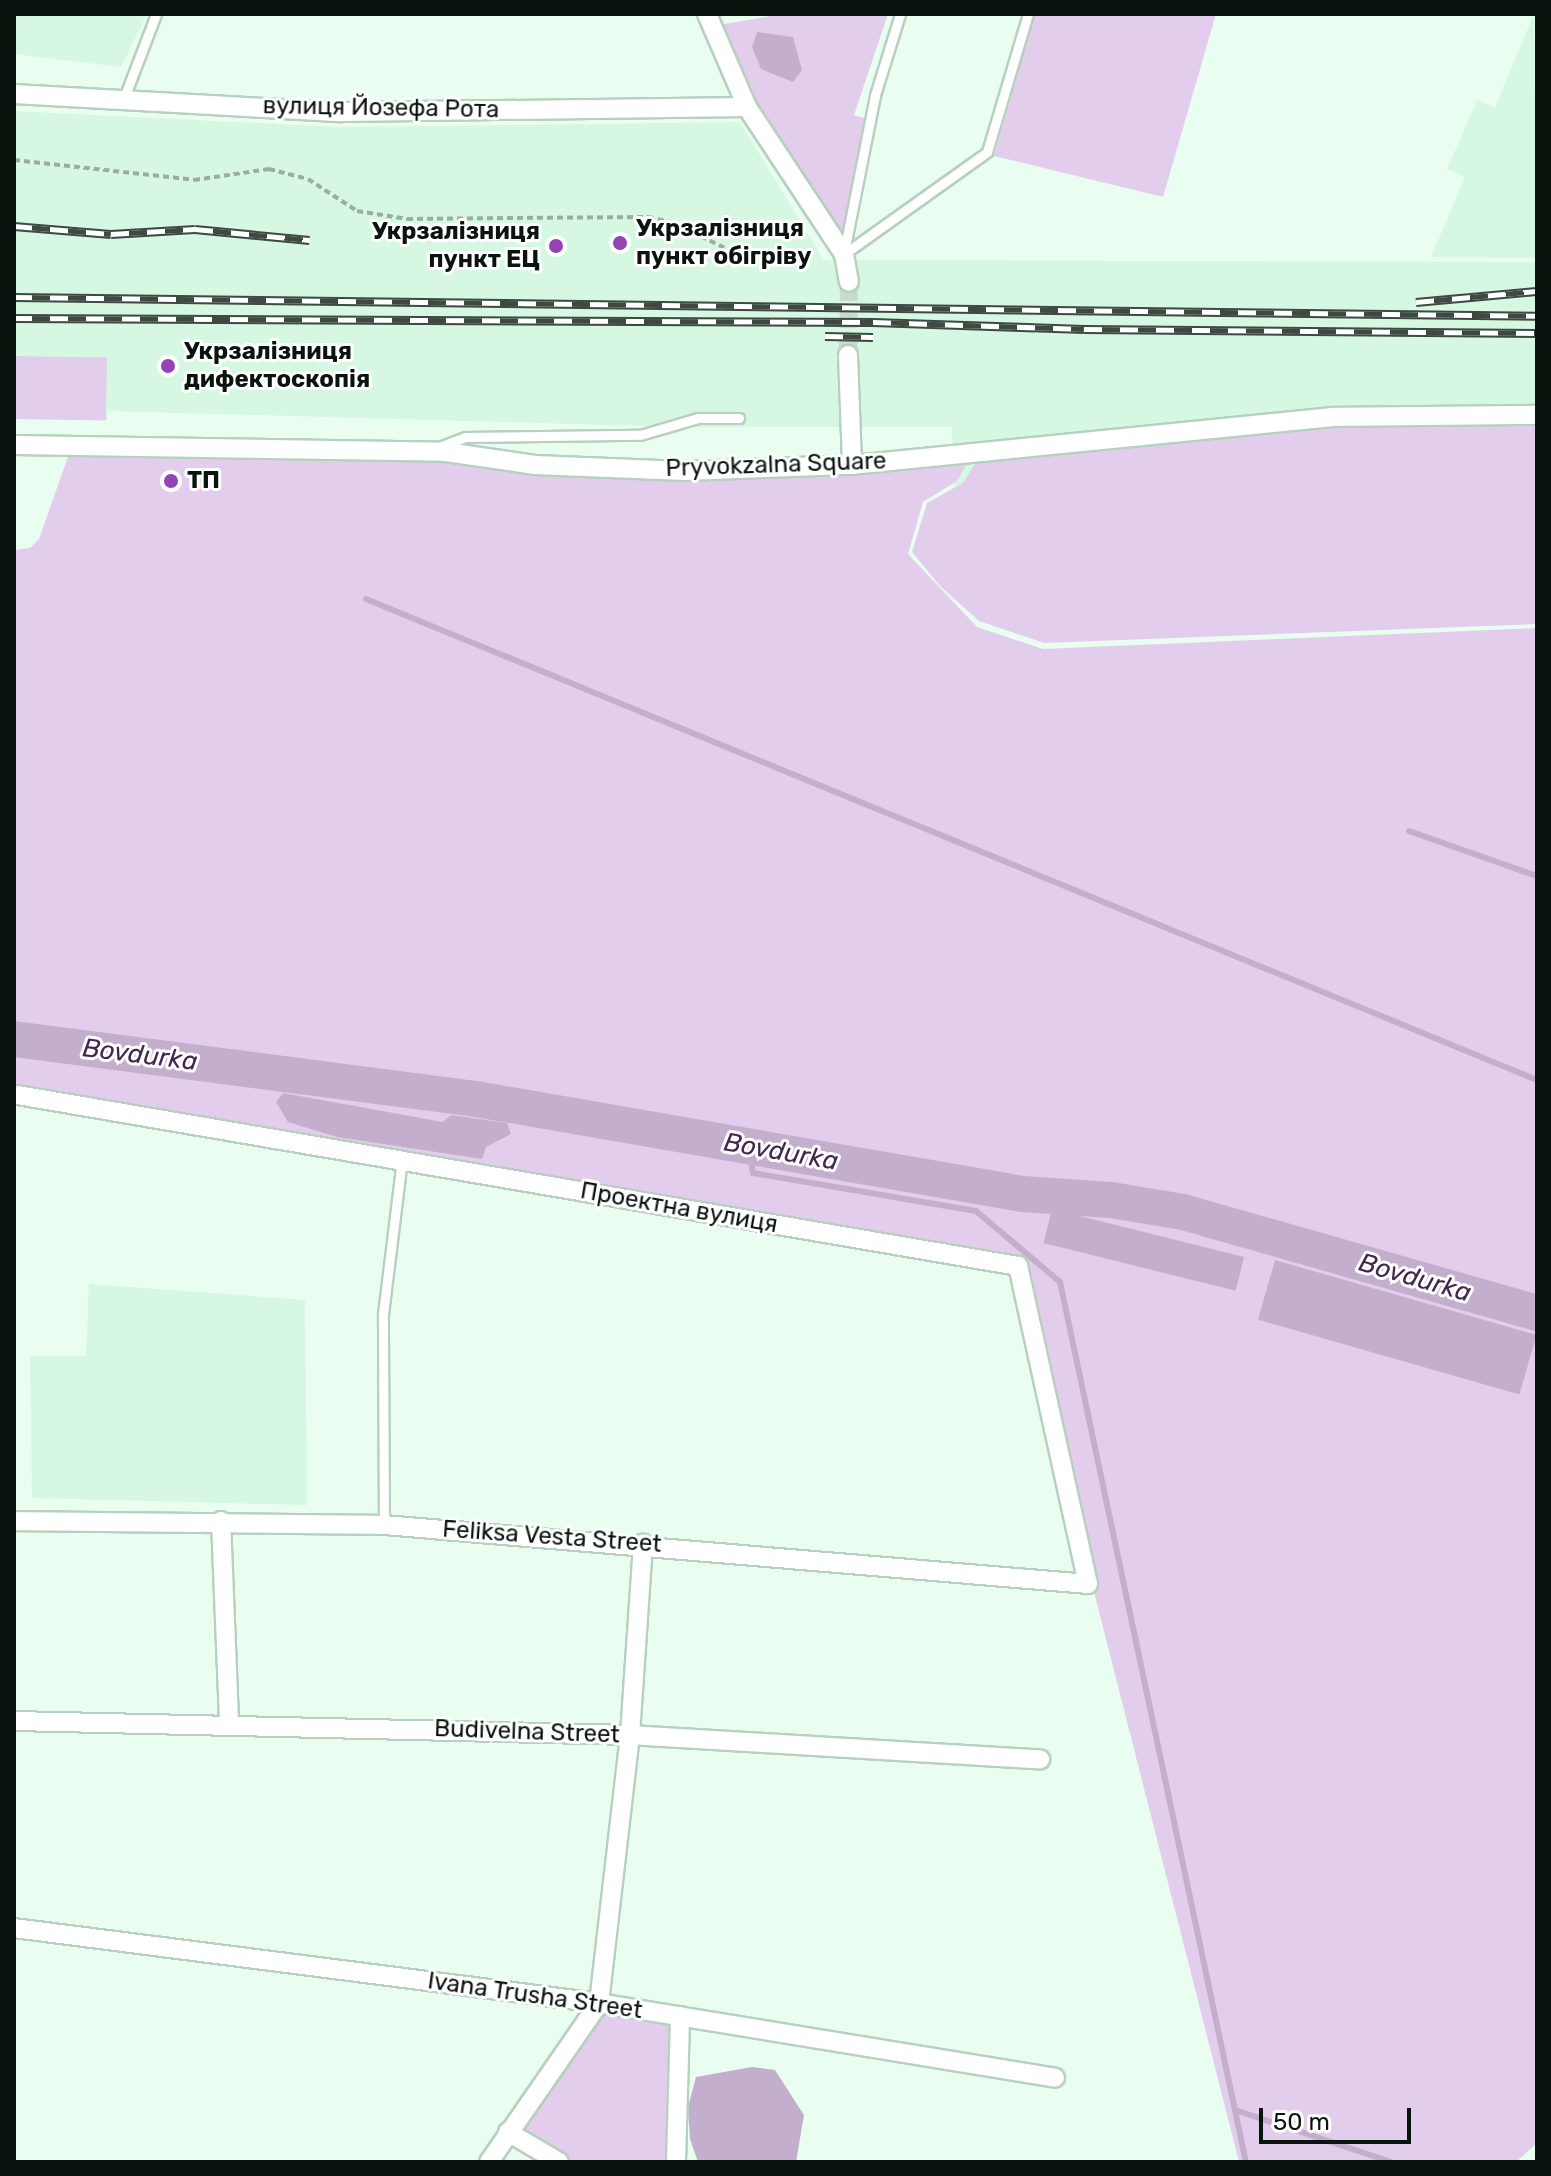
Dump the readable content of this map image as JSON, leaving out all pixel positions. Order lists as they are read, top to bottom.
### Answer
{
  "streets": {
    "street": [
      "вулиця Йозефа Рота",
      "Pryvokzalna Square",
      "Проектна вулиця",
      "Feliksa Vesta Street",
      "Budivelna Street",
      "Ivana Trusha Street"
    ]
  },
  "crossings": [
    ["Проектна вулиця", "Feliksa Vesta Street"]
  ],
  "water": ["Bovdurka"],
  "places": [
    "Укрзалізниця пункт обігріву",
    "Укрзалізниця пункт ЕЦ",
    "Укрзалізниця дифектоскопія",
    "ТП"
  ],
  "scale_bar": "50 m"
}
